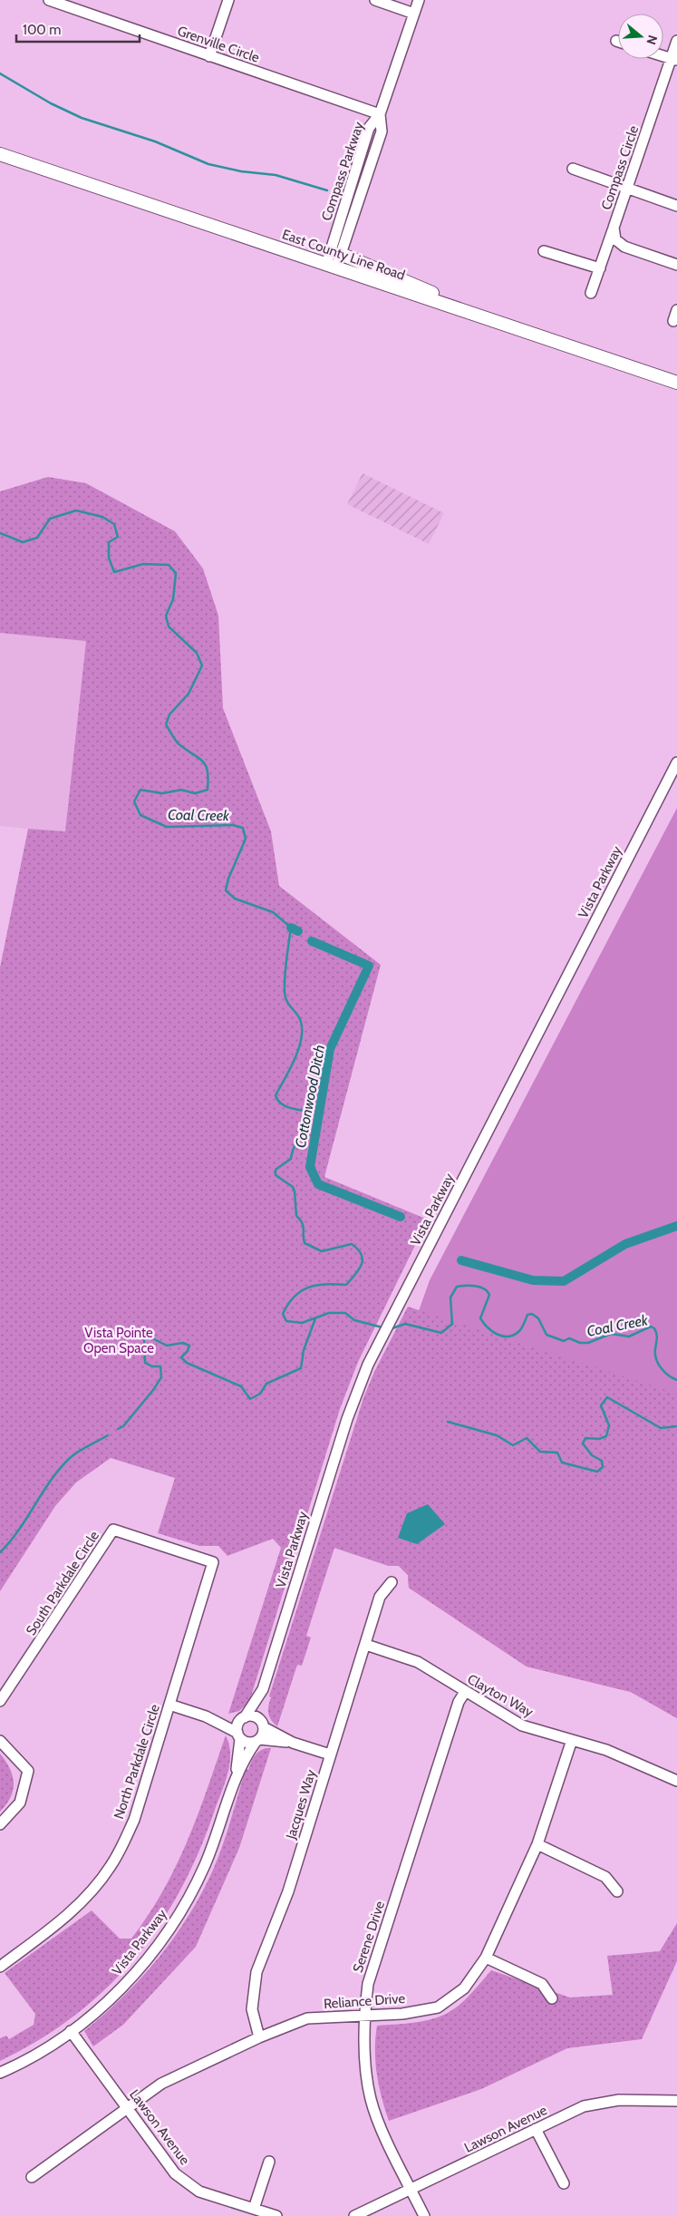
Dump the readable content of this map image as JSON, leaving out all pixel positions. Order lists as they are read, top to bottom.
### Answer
{
  "streets": {
    "main road": ["East County Line Road"],
    "street": [
      "Grenville Circle",
      "Compass Circle",
      "Compass Parkway",
      "Vista Parkway",
      "South Parkdale Circle",
      "Clayton Way",
      "North Parkdale Circle",
      "Jacques Way",
      "Serene Drive",
      "Reliance Drive",
      "Lawson Avenue"
    ]
  },
  "crossings": [
    ["Grenville Circle", "Compass Parkway"],
    ["Compass Parkway", "East County Line Road"],
    ["Vista Parkway", "Lawson Avenue"],
    ["South Parkdale Circle", "North Parkdale Circle"],
    ["Clayton Way", "Jacques Way"],
    ["Clayton Way", "Serene Drive"],
    ["Clayton Way", "Reliance Drive"],
    ["Jacques Way", "Reliance Drive"],
    ["Serene Drive", "Reliance Drive"],
    ["Serene Drive", "Lawson Avenue"],
    ["Reliance Drive", "Lawson Avenue"]
  ],
  "water": ["Coal Creek", "Cottonwood Ditch"],
  "parks": ["Vista Pointe Open Space"],
  "scale_bar": "100 m",
  "north": "right"
}
